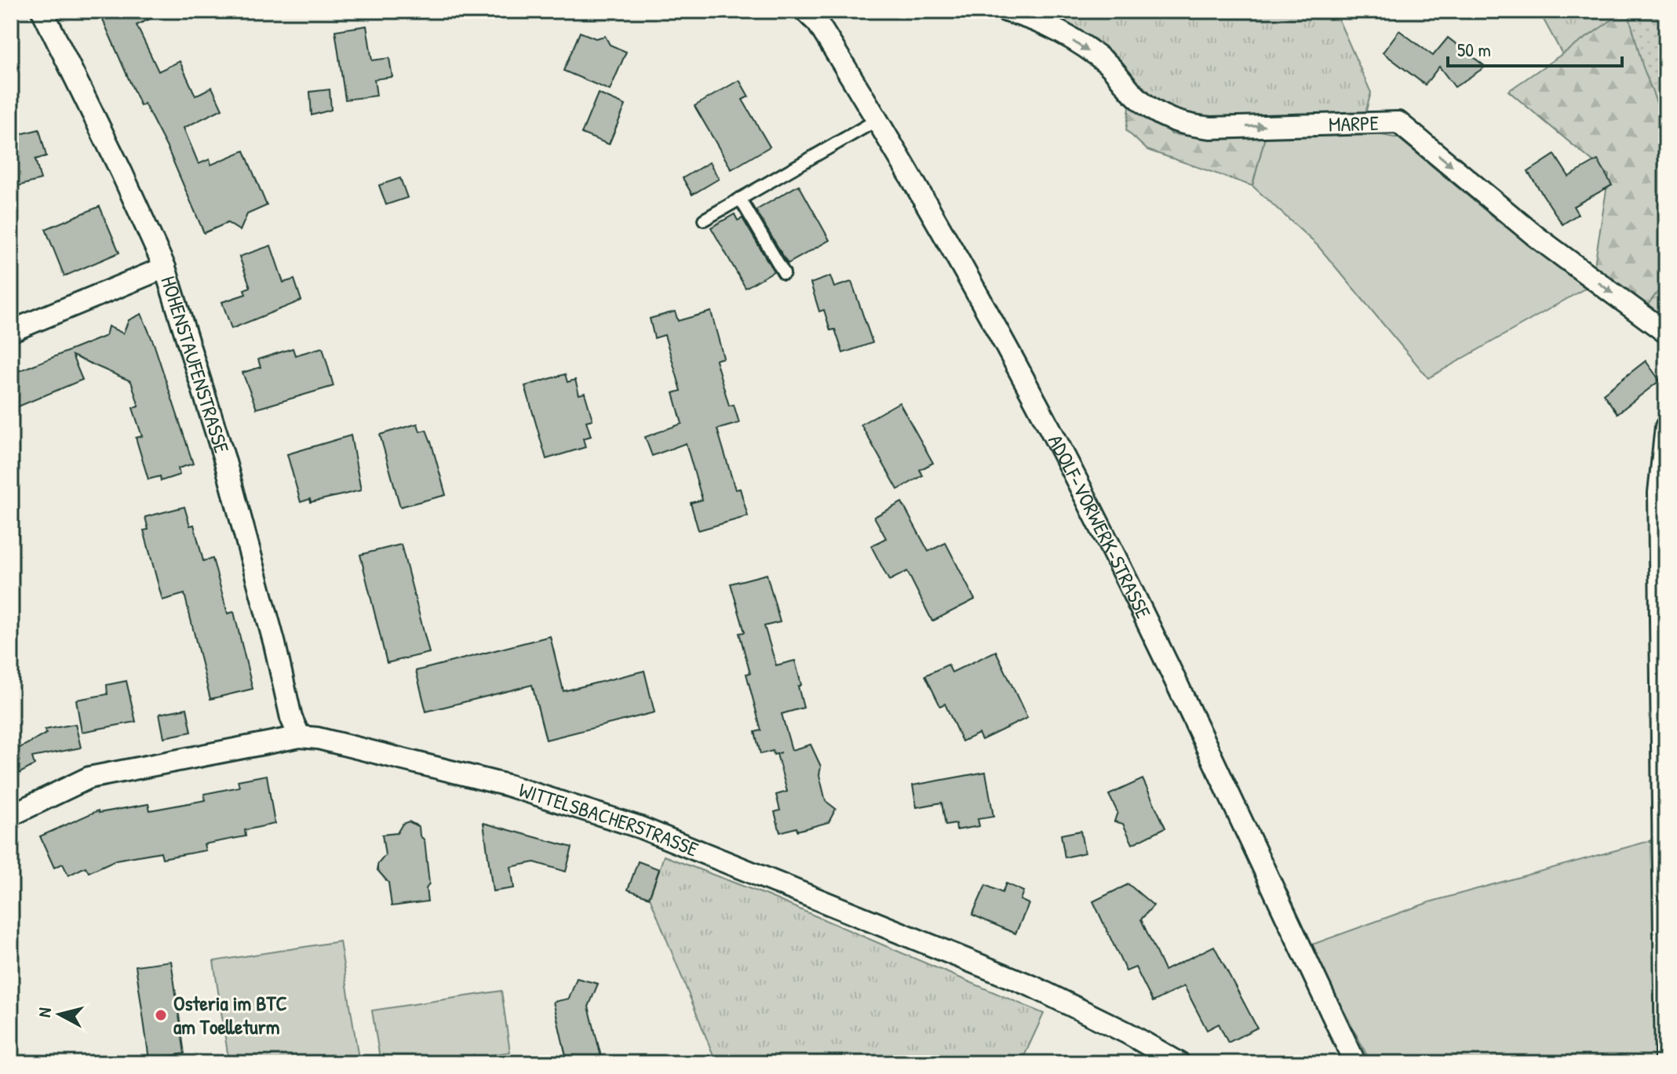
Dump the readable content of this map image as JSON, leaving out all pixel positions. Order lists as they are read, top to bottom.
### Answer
{
  "streets": {
    "street": [
      "MARPE",
      "HOHENSTAUFENSTRASSE",
      "ADOLF-VORWERK-STRASSE",
      "WITTELSBACHERSTRASSE"
    ]
  },
  "crossings": [
    ["HOHENSTAUFENSTRASSE", "WITTELSBACHERSTRASSE"]
  ],
  "one_way": ["MARPE"],
  "places": ["Osteria im BTC am Toelleturm"],
  "scale_bar": "50 m",
  "north": "left"
}
